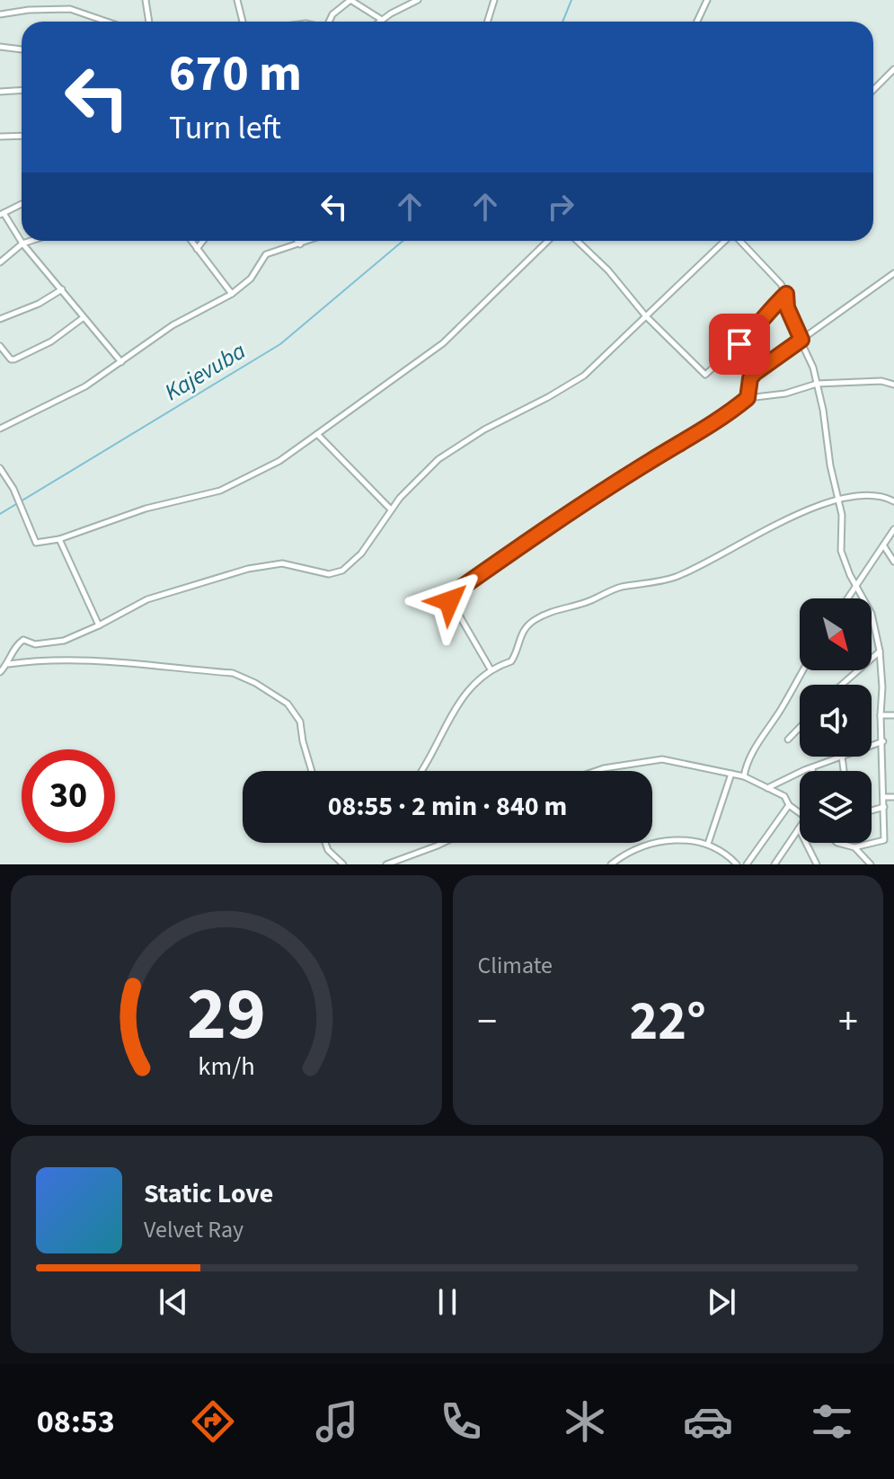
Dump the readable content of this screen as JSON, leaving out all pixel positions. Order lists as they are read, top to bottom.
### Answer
{
  "water": ["Kajevuba"],
  "north": "bottom right",
  "page": {
    "turn": ["670 m", "Turn left"],
    "limit": "30",
    "trip": "08:55 · 2 min · 840 m",
    "tile": "Climate",
    "heat": ["−", "22°", "+"],
    "song": ["Static Love", "Velvet Ray"],
    "tabs": "08:53",
    "gauge": ["29", "km/h"]
  }
}
